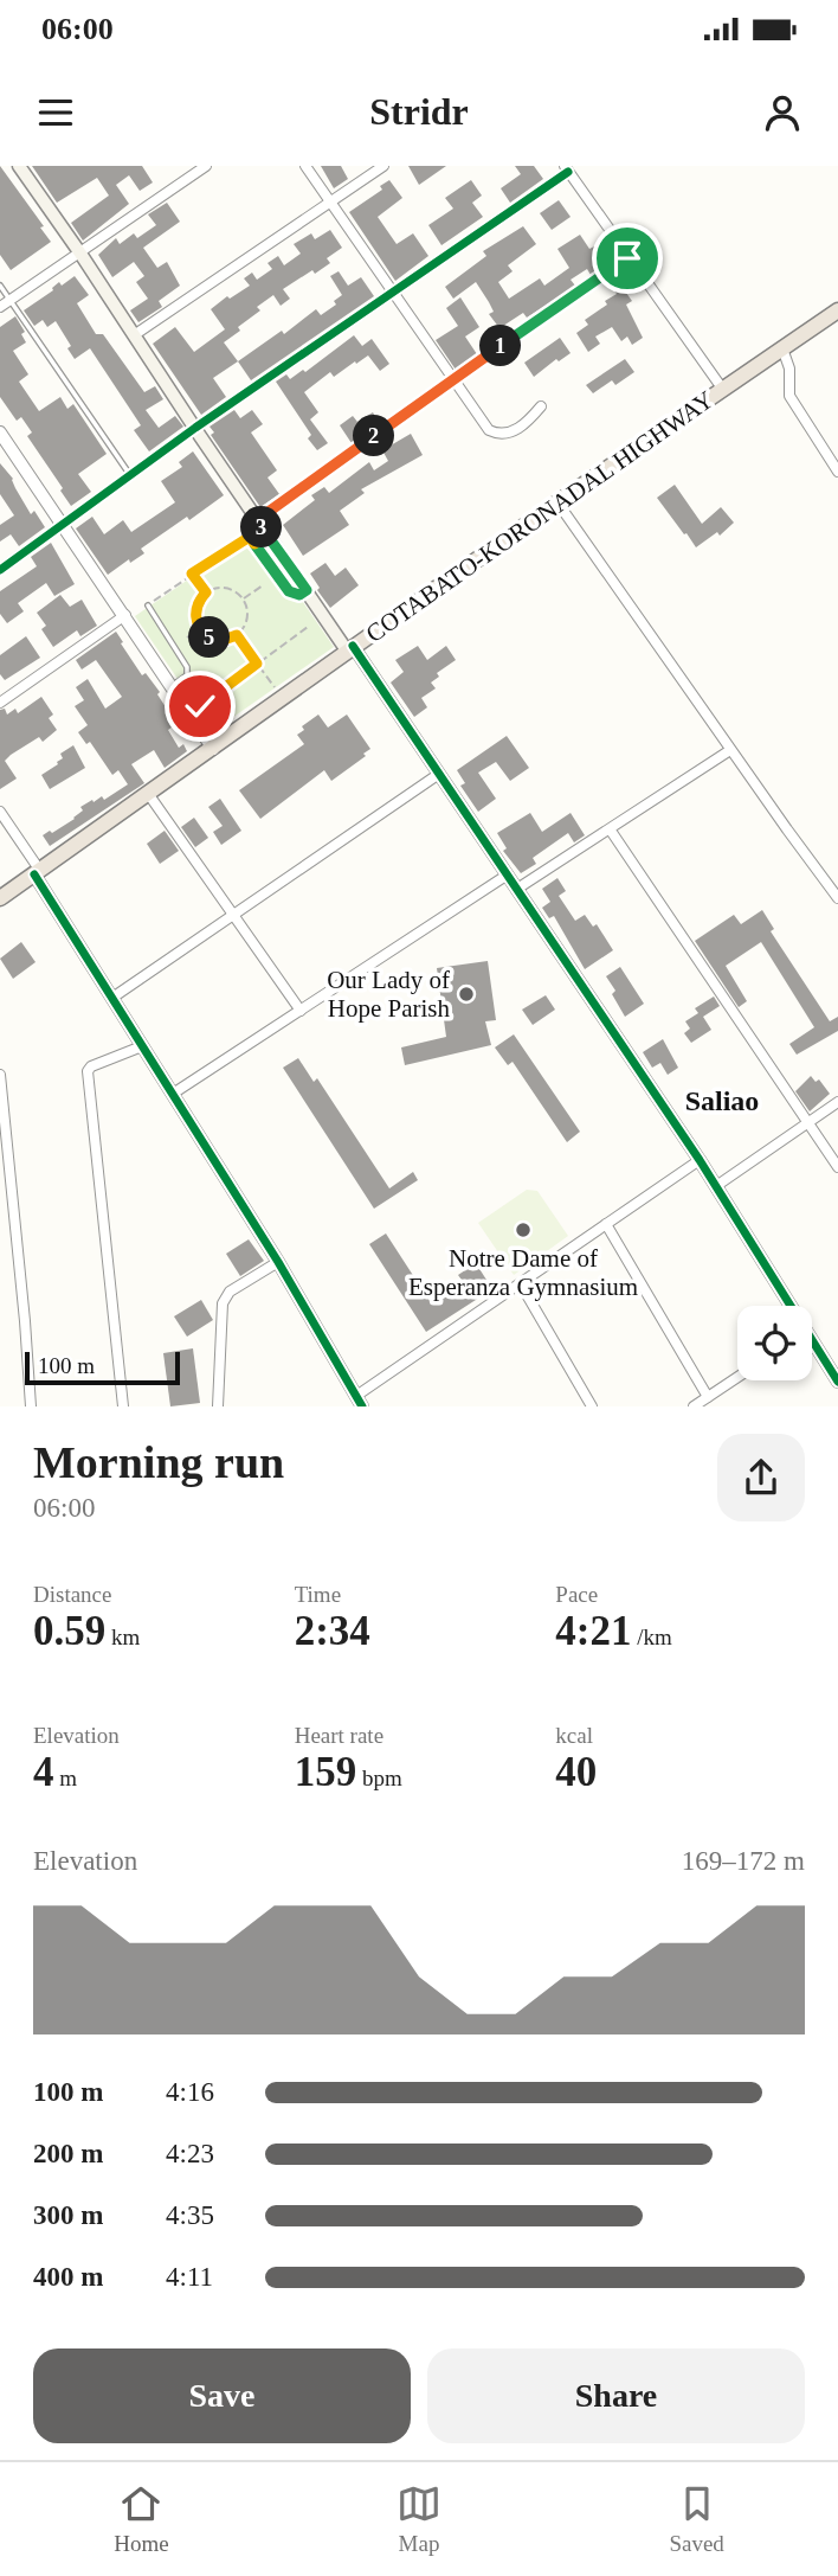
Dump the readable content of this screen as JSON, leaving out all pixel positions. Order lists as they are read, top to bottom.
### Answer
{
  "streets": {
    "highway": ["COTABATO-KORONADAL HIGHWAY"]
  },
  "districts": ["Saliao"],
  "places": ["Our Lady of Hope Parish", "Notre Dame of Esperanza Gymnasium"],
  "scale_bar": "100 m",
  "page": {
    "status": "06:00",
    "header": "Stridr",
    "pins": [
      "1",
      "2",
      "3",
      "5"
    ],
    "scale": "100 m",
    "heading": ["Morning run", "06:00"],
    "stats": [
      ["Distance", "0.59 km"],
      ["Time", "2:34"],
      ["Pace", "4:21 /km"],
      ["Elevation", "4 m"],
      ["Heart rate", "159 bpm"],
      ["kcal", "40"]
    ],
    "chart": ["Elevation", "169–172 m"],
    "list": [
      {
        "name": "100 m",
        "note": "4:16"
      },
      {
        "name": "200 m",
        "note": "4:23"
      },
      {
        "name": "300 m",
        "note": "4:35"
      },
      {
        "name": "400 m",
        "note": "4:11"
      }
    ],
    "buttons": ["Save", "Share"],
    "tabs": ["Home", "Map", "Saved"]
  }
}
